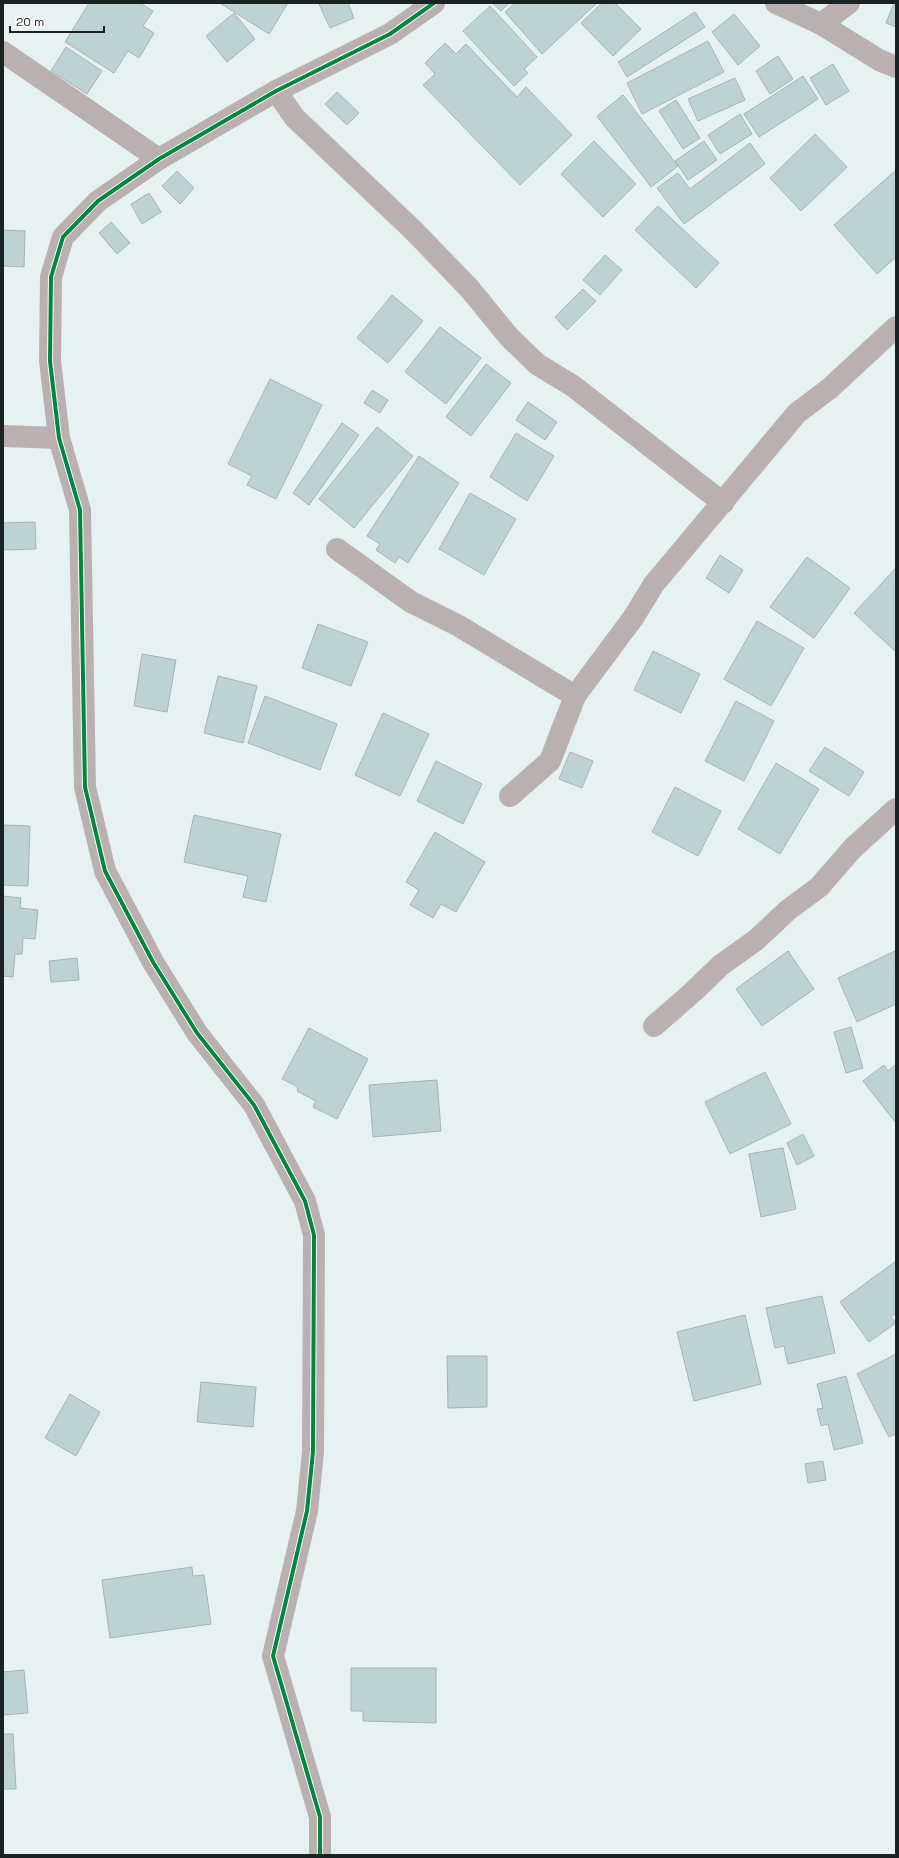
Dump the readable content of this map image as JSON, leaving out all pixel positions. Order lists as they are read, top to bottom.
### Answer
{
  "scale_bar": "20 m"
}
